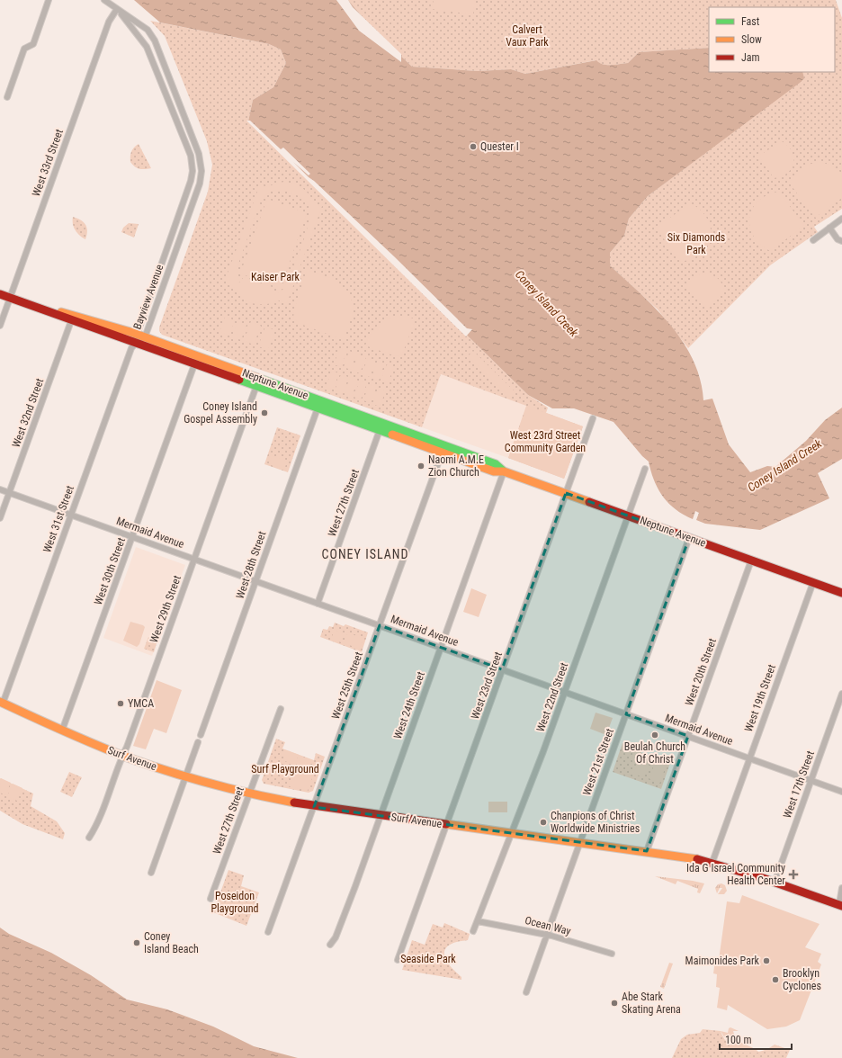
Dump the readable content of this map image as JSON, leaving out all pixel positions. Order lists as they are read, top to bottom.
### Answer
{
  "streets": {
    "main road": ["Neptune Avenue", "Surf Avenue"],
    "street": [
      "West 33rd Street",
      "Bayview Avenue",
      "West 32nd Street",
      "West 27th Street",
      "West 31st Street",
      "Mermaid Avenue",
      "West 28th Street",
      "West 30th Street",
      "West 29th Street",
      "West 20th Street",
      "West 25th Street",
      "West 23rd Street",
      "West 22nd Street",
      "West 19th Street",
      "West 24th Street",
      "West 21st Street",
      "West 17th Street",
      "Ocean Way"
    ]
  },
  "crossings": [
    ["West 33rd Street", "Bayview Avenue"],
    ["West 33rd Street", "Neptune Avenue"],
    ["Bayview Avenue", "Neptune Avenue"],
    ["Bayview Avenue", "West 31st Street"],
    ["Neptune Avenue", "West 32nd Street"],
    ["Neptune Avenue", "West 27th Street"],
    ["Neptune Avenue", "West 31st Street"],
    ["Neptune Avenue", "West 28th Street"],
    ["Neptune Avenue", "West 30th Street"],
    ["Neptune Avenue", "West 29th Street"],
    ["Neptune Avenue", "West 20th Street"],
    ["Neptune Avenue", "West 25th Street"],
    ["Neptune Avenue", "West 23rd Street"],
    ["Neptune Avenue", "West 22nd Street"],
    ["Neptune Avenue", "West 19th Street"],
    ["Neptune Avenue", "West 24th Street"],
    ["Neptune Avenue", "West 21st Street"],
    ["West 32nd Street", "Mermaid Avenue"],
    ["West 27th Street", "Mermaid Avenue"],
    ["West 27th Street", "Surf Avenue"],
    ["West 31st Street", "Mermaid Avenue"],
    ["West 31st Street", "Surf Avenue"],
    ["Mermaid Avenue", "West 28th Street"],
    ["Mermaid Avenue", "West 30th Street"],
    ["Mermaid Avenue", "West 29th Street"],
    ["Mermaid Avenue", "West 20th Street"],
    ["Mermaid Avenue", "West 25th Street"],
    ["Mermaid Avenue", "West 23rd Street"],
    ["Mermaid Avenue", "West 22nd Street"],
    ["Mermaid Avenue", "West 19th Street"],
    ["Mermaid Avenue", "West 24th Street"],
    ["Mermaid Avenue", "West 21st Street"],
    ["Mermaid Avenue", "West 17th Street"],
    ["West 30th Street", "Surf Avenue"],
    ["West 29th Street", "Surf Avenue"],
    ["West 20th Street", "Surf Avenue"],
    ["West 25th Street", "Surf Avenue"],
    ["West 23rd Street", "Surf Avenue"],
    ["West 22nd Street", "Surf Avenue"],
    ["West 22nd Street", "Ocean Way"],
    ["West 19th Street", "Surf Avenue"],
    ["West 24th Street", "Surf Avenue"],
    ["Surf Avenue", "West 21st Street"],
    ["Surf Avenue", "West 17th Street"],
    ["West 21st Street", "Ocean Way"]
  ],
  "districts": ["CONEY ISLAND"],
  "water": ["Coney Island Creek"],
  "parks": [
    "Calvert Vaux Park",
    "Six Diamonds Park",
    "Kaiser Park",
    "West 23rd Street Community Garden",
    "Surf Playground",
    "Poseidon Playground",
    "Seaside Park"
  ],
  "places": {
    "other": [
      "Quester I",
      "Coney Island Gospel Assembly",
      "Naomi A.M.E Zion Church",
      "YMCA",
      "Beulah Church Of Christ",
      "Chanpions of Christ Worldwide Ministries",
      "Coney Island Beach",
      "Maimonides Park",
      "Brooklyn Cyclones",
      "Abe Stark Skating Arena"
    ],
    "health": ["Ida G Israel Community Health Center"]
  },
  "legend": ["Fast", "Slow", "Jam"],
  "scale_bar": "100 m"
}
